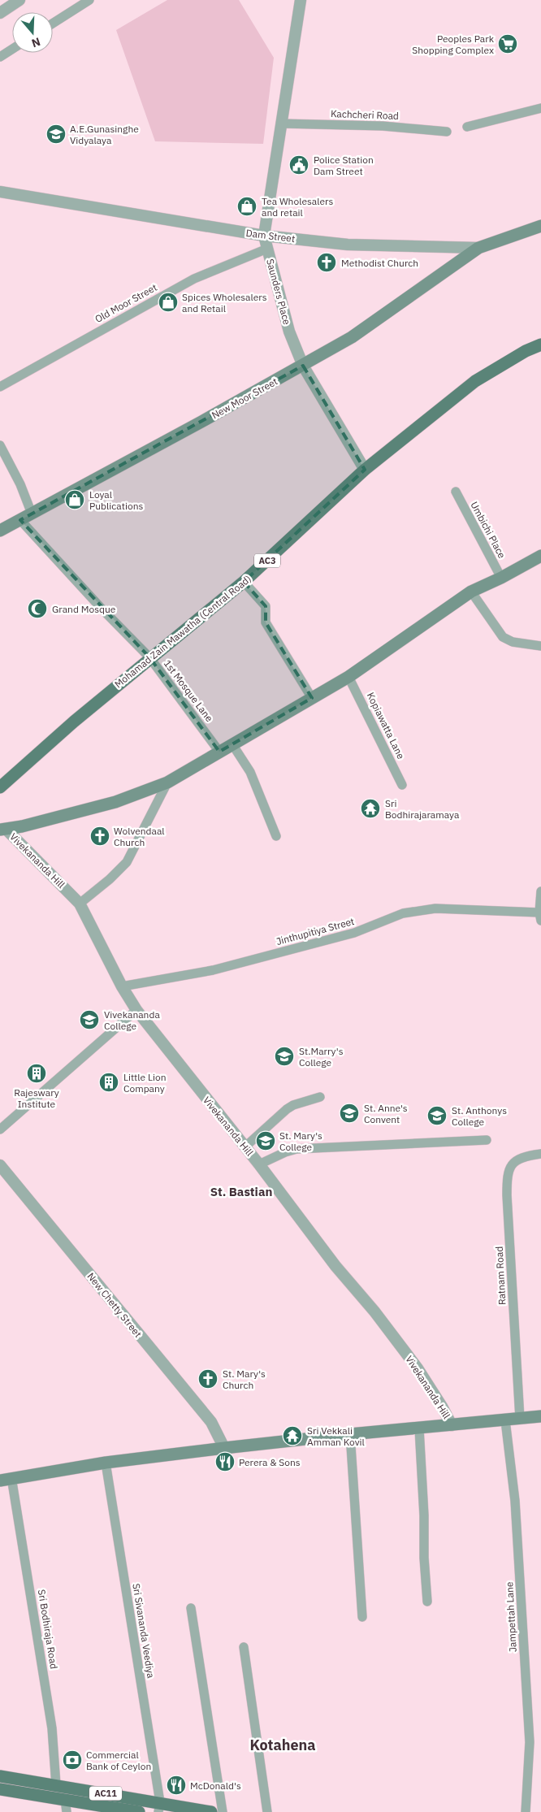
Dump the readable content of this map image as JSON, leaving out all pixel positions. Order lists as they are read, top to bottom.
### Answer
{
  "streets": {
    "main road": [
      "Dam Street",
      "New Moor Street",
      "AC3",
      "Mohamad Zain Mawatha (Central Road)",
      "AC11"
    ],
    "street": [
      "Kachcheri Road",
      "Saunders Place",
      "Old Moor Street",
      "Umbichi Place",
      "1st Mosque Lane",
      "Kopiawatta Lane",
      "Vivekananda Hill",
      "Jinthupitiya Street",
      "Ratnam Road",
      "New Chetty Street",
      "Jampettah Lane",
      "Sri Bodhiraja Road",
      "Sri Sivananda Veediya"
    ]
  },
  "crossings": [
    ["Kachcheri Road", "Saunders Place"],
    ["Dam Street", "Saunders Place"],
    ["Dam Street", "New Moor Street"],
    ["Saunders Place", "Old Moor Street"],
    ["Saunders Place", "New Moor Street"],
    ["Saunders Place", "Mohamad Zain Mawatha (Central Road)"],
    ["New Moor Street", "1st Mosque Lane"],
    ["Mohamad Zain Mawatha (Central Road)", "1st Mosque Lane"],
    ["Vivekananda Hill", "Jinthupitiya Street"],
    ["Sri Bodhiraja Road", "AC11"],
    ["Sri Sivananda Veediya", "AC11"]
  ],
  "districts": ["St. Bastian", "Kotahena"],
  "places": {
    "supermarket": ["Peoples Park Shopping Complex"],
    "school or university": [
      "A.E.Gunasinghe Vidyalaya",
      "Vivekananda College",
      "St.Marry's College",
      "St. Anne's Convent",
      "St. Anthonys College",
      "St. Mary's College"
    ],
    "public building": ["Police Station Dam Street"],
    "shop": ["Tea Wholesalers and retail", "Spices Wholesalers and Retail", "Loyal Publications"],
    "church": ["Methodist Church", "Wolvendaal Church", "St. Mary's Church"],
    "mosque": ["Grand Mosque"],
    "temple": ["Sri Bodhirajaramaya", "Sri Vekkali Amman Kovil"],
    "building": ["Rajeswary Institute", "Little Lion Company"],
    "restaurant": ["Perera & Sons", "McDonald's"],
    "bank": ["Commercial Bank of Ceylon"]
  },
  "north": "bottom"
}
